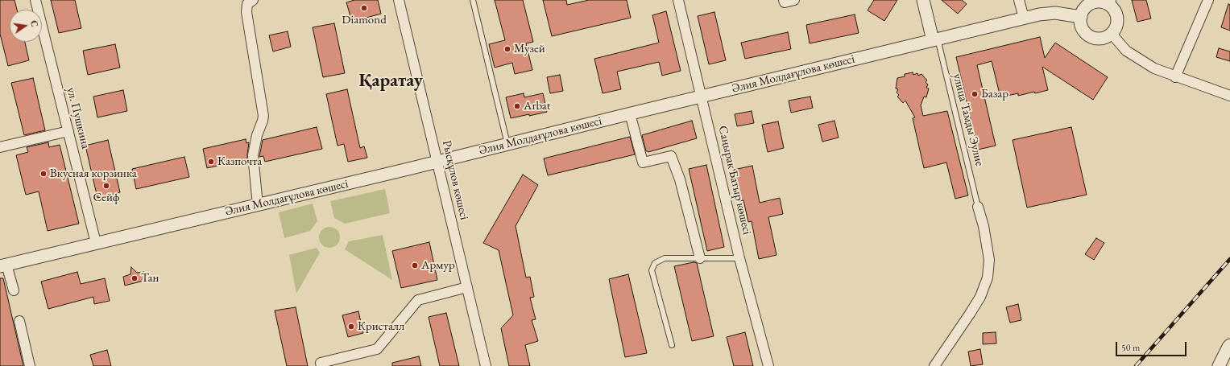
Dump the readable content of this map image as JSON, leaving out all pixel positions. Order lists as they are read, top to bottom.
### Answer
{
  "streets": {
    "street": [
      "Әлия Молдағұлова көшесі",
      "ул. Пушкина",
      "Рысқұлов көшесі",
      "Саңырак Батыр көшесі"
    ],
    "lane": ["улица Тамды Эулие"]
  },
  "crossings": [
    ["Әлия Молдағұлова көшесі", "ул. Пушкина"],
    ["Әлия Молдағұлова көшесі", "улица Тамды Эулие"],
    ["Әлия Молдағұлова көшесі", "Рысқұлов көшесі"],
    ["Әлия Молдағұлова көшесі", "Саңырак Батыр көшесі"]
  ],
  "districts": ["Қаратау"],
  "places": [
    "Diamond",
    "Музей",
    "Базар",
    "Arbat",
    "Казпочта",
    "Вкусная корзинка",
    "Сейф",
    "Армур",
    "Тан",
    "Кристалл"
  ],
  "scale_bar": "50 m",
  "north": "right"
}
